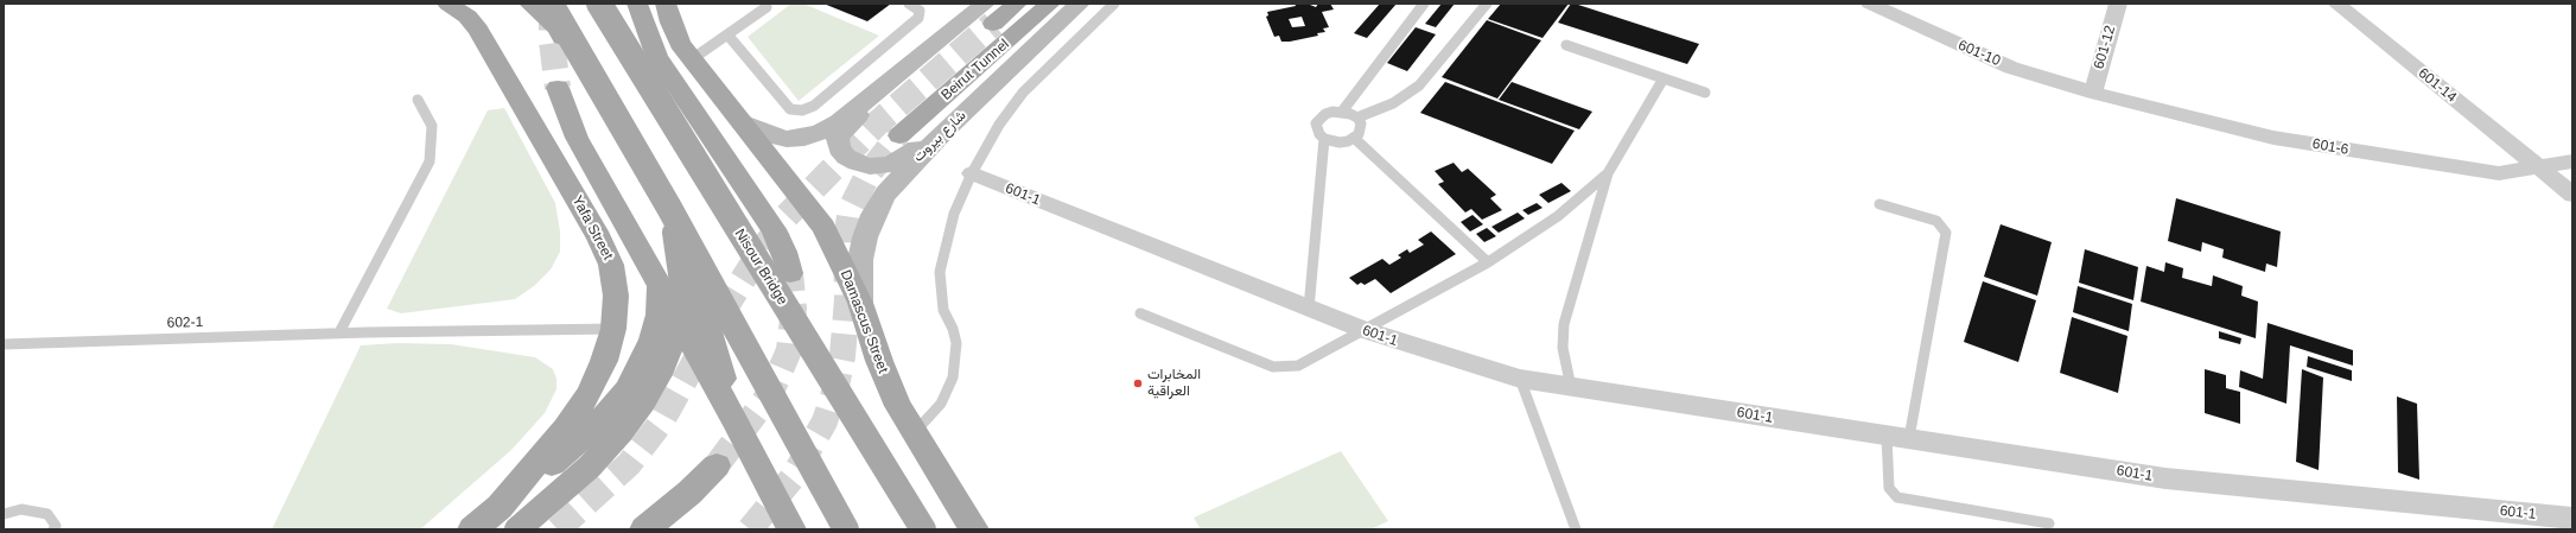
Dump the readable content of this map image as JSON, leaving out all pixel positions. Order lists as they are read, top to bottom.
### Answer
{
  "streets": {
    "main road": [
      "Beirut Tunnel",
      "شارع بيروت",
      "Yafa Street",
      "Nisour Bridge",
      "Damascus Street"
    ],
    "street": [
      "601-12",
      "601-10",
      "601-14",
      "601-6",
      "601-1"
    ],
    "lane": ["602-1"]
  },
  "crossings": [
    ["601-12", "601-10"],
    ["601-12", "601-6"],
    ["601-10", "601-6"],
    ["601-14", "601-6"],
    ["شارع بيروت", "Damascus Street"],
    ["Yafa Street", "602-1"]
  ],
  "places": ["المخابرات العراقية"]
}
